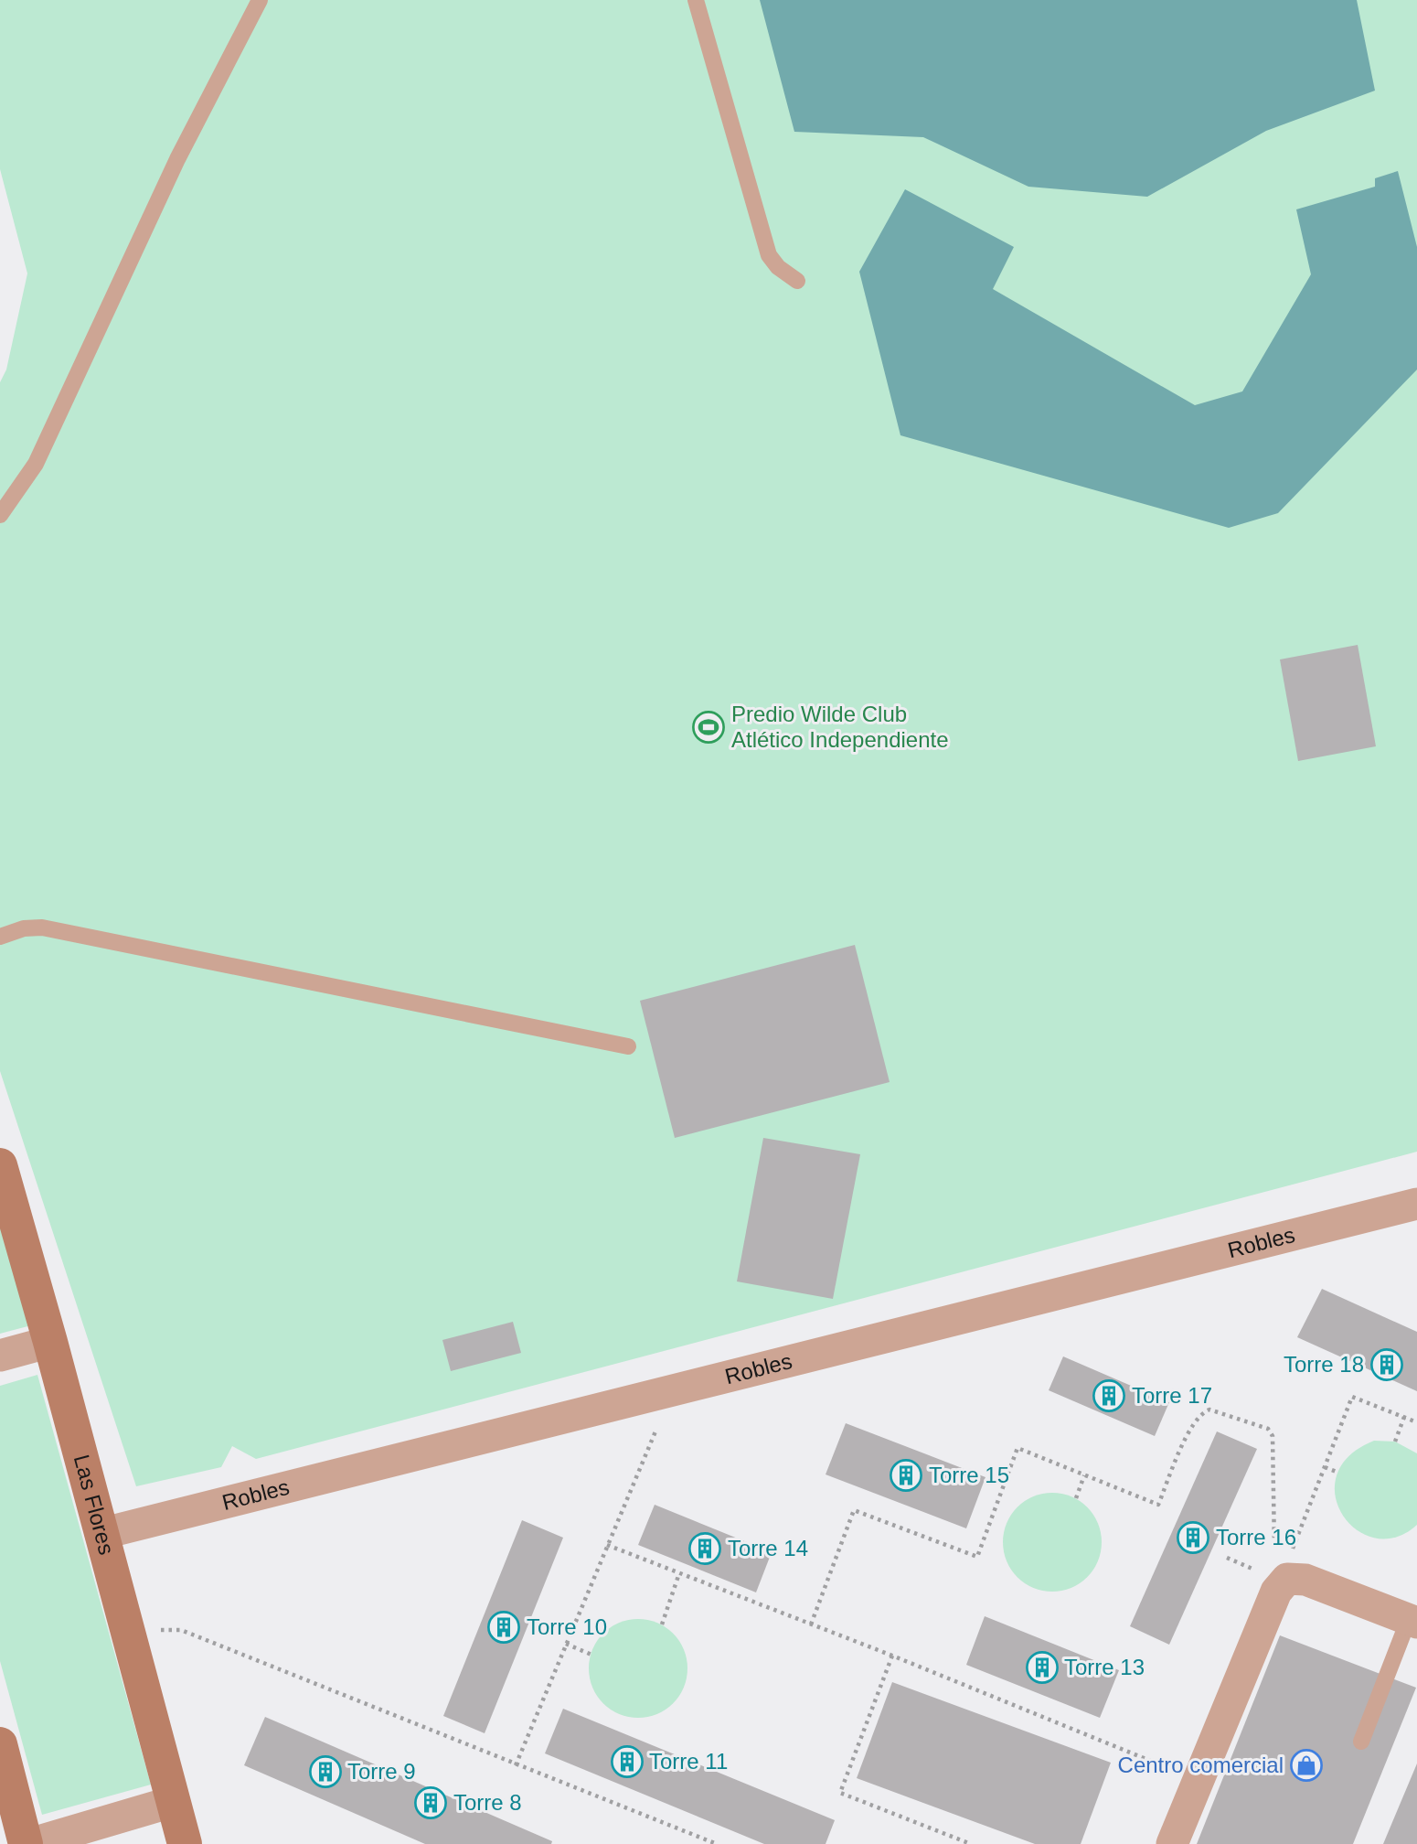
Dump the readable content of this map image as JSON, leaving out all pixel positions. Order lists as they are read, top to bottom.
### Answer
{
  "streets": {
    "street": ["Robles", "Las Flores"]
  },
  "crossings": [
    ["Robles", "Las Flores"]
  ],
  "places": {
    "sports": ["Predio Wilde Club Atlético Independiente"],
    "building": [
      "Torre 18",
      "Torre 17",
      "Torre 15",
      "Torre 16",
      "Torre 14",
      "Torre 10",
      "Torre 13",
      "Torre 11",
      "Torre 9",
      "Torre 8"
    ],
    "shop": ["Centro comercial"]
  }
}
